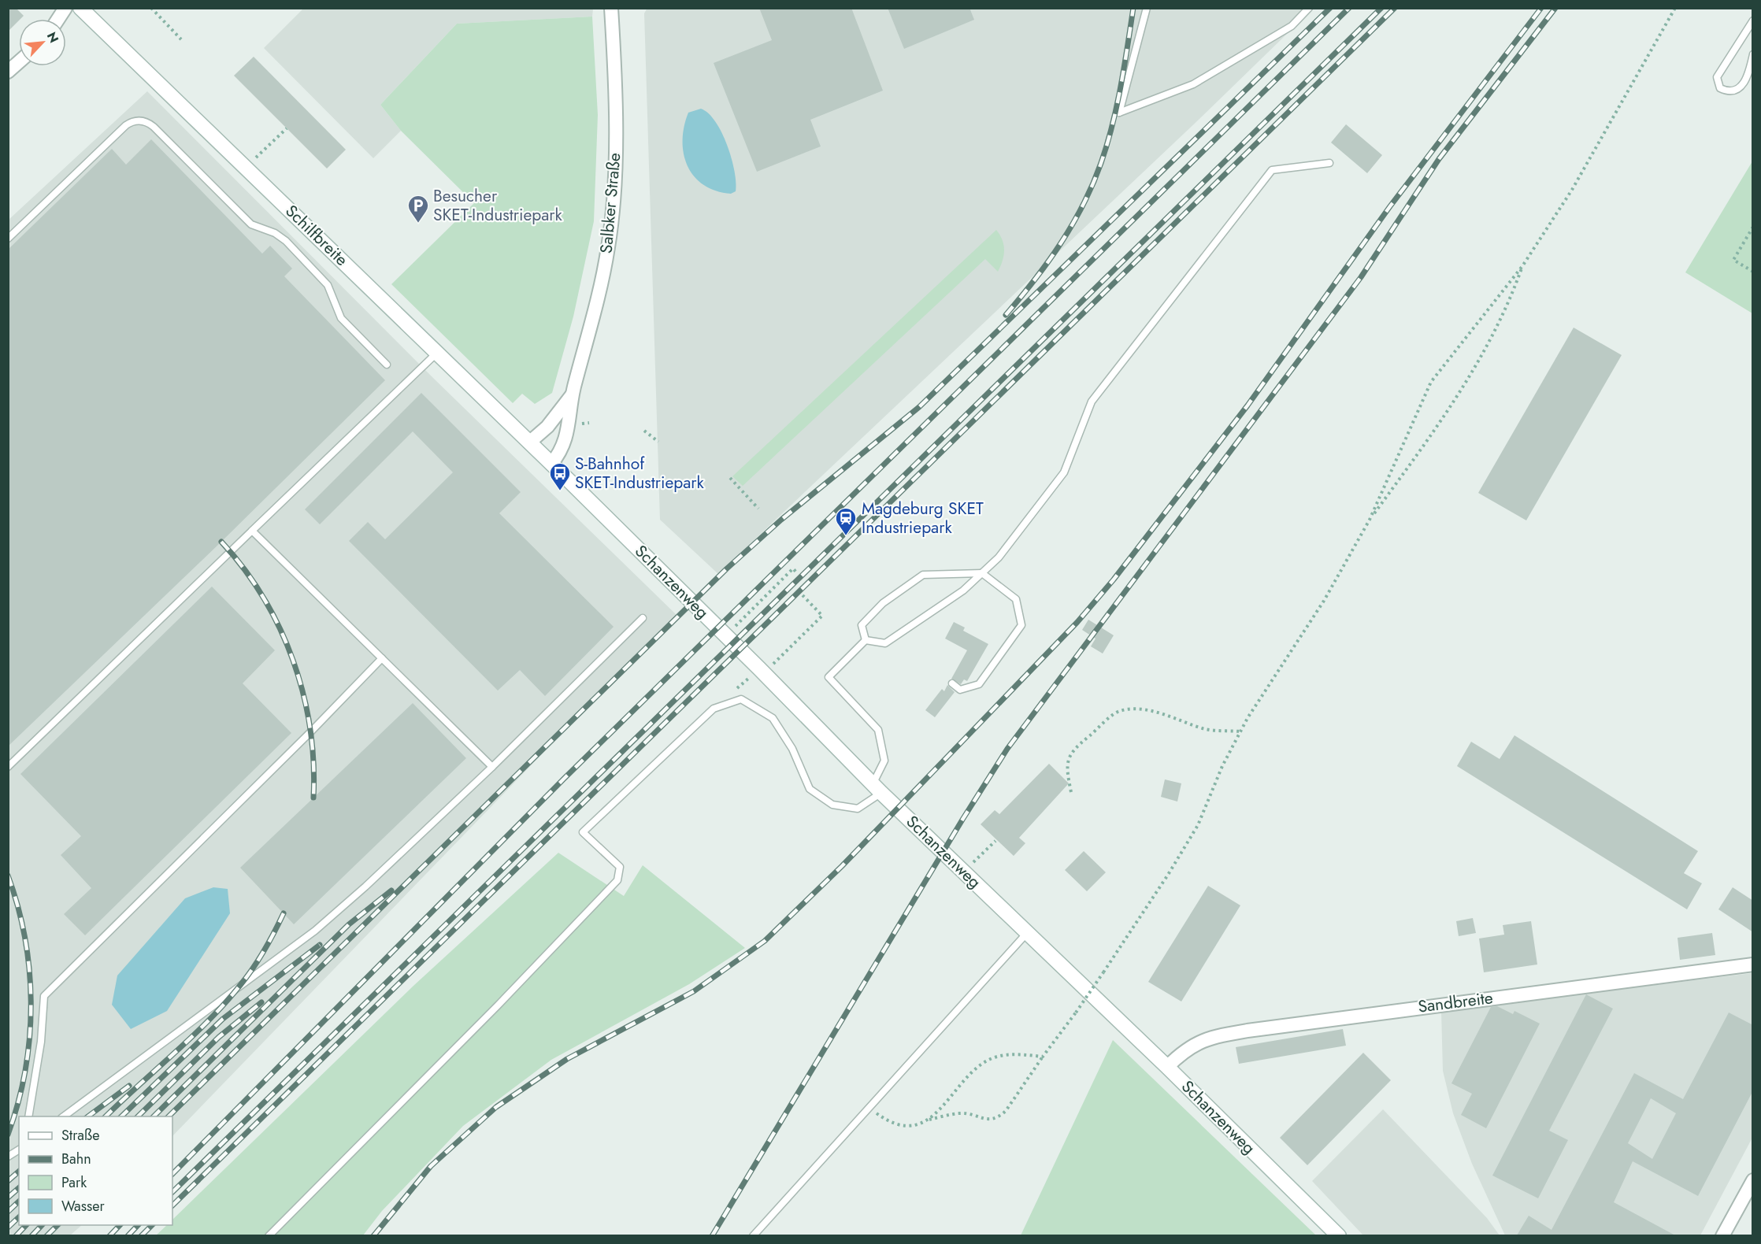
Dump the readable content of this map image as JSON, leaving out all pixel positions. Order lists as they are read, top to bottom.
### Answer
{
  "streets": {
    "main road": ["Schilfbreite", "Schanzenweg"],
    "street": ["Salbker Straße", "Sandbreite"]
  },
  "crossings": [
    ["Salbker Straße", "Schilfbreite"],
    ["Salbker Straße", "Schanzenweg"],
    ["Schilfbreite", "Schanzenweg"],
    ["Schanzenweg", "Sandbreite"]
  ],
  "places": {
    "parking": ["Besucher SKET-Industriepark"],
    "bus stop": ["S-Bahnhof SKET-Industriepark"],
    "station": ["Magdeburg SKET Industriepark"]
  },
  "legend": [
    "Straße",
    "Bahn",
    "Park",
    "Wasser"
  ],
  "north": "top right"
}
